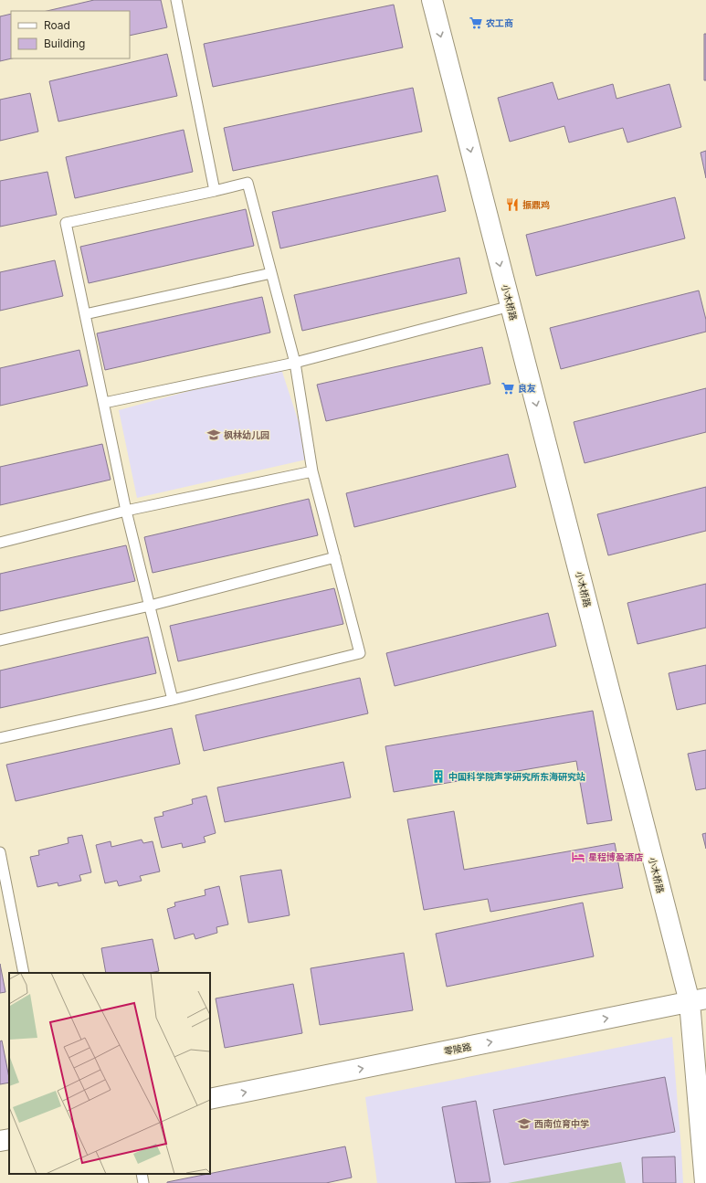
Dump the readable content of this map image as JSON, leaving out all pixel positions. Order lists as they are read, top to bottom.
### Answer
{
  "streets": {
    "street": ["小木桥路", "零陵路"]
  },
  "crossings": [
    ["小木桥路", "零陵路"]
  ],
  "one_way": ["小木桥路", "零陵路"],
  "places": {
    "supermarket": ["农工商", "良友"],
    "restaurant": ["振鼎鸡"],
    "school or university": ["枫林幼儿园", "西南位育中学"],
    "building": ["中国科学院声学研究所东海研究站"],
    "hotel": ["星程博盈酒店"]
  },
  "legend": ["Road", "Building"]
}
